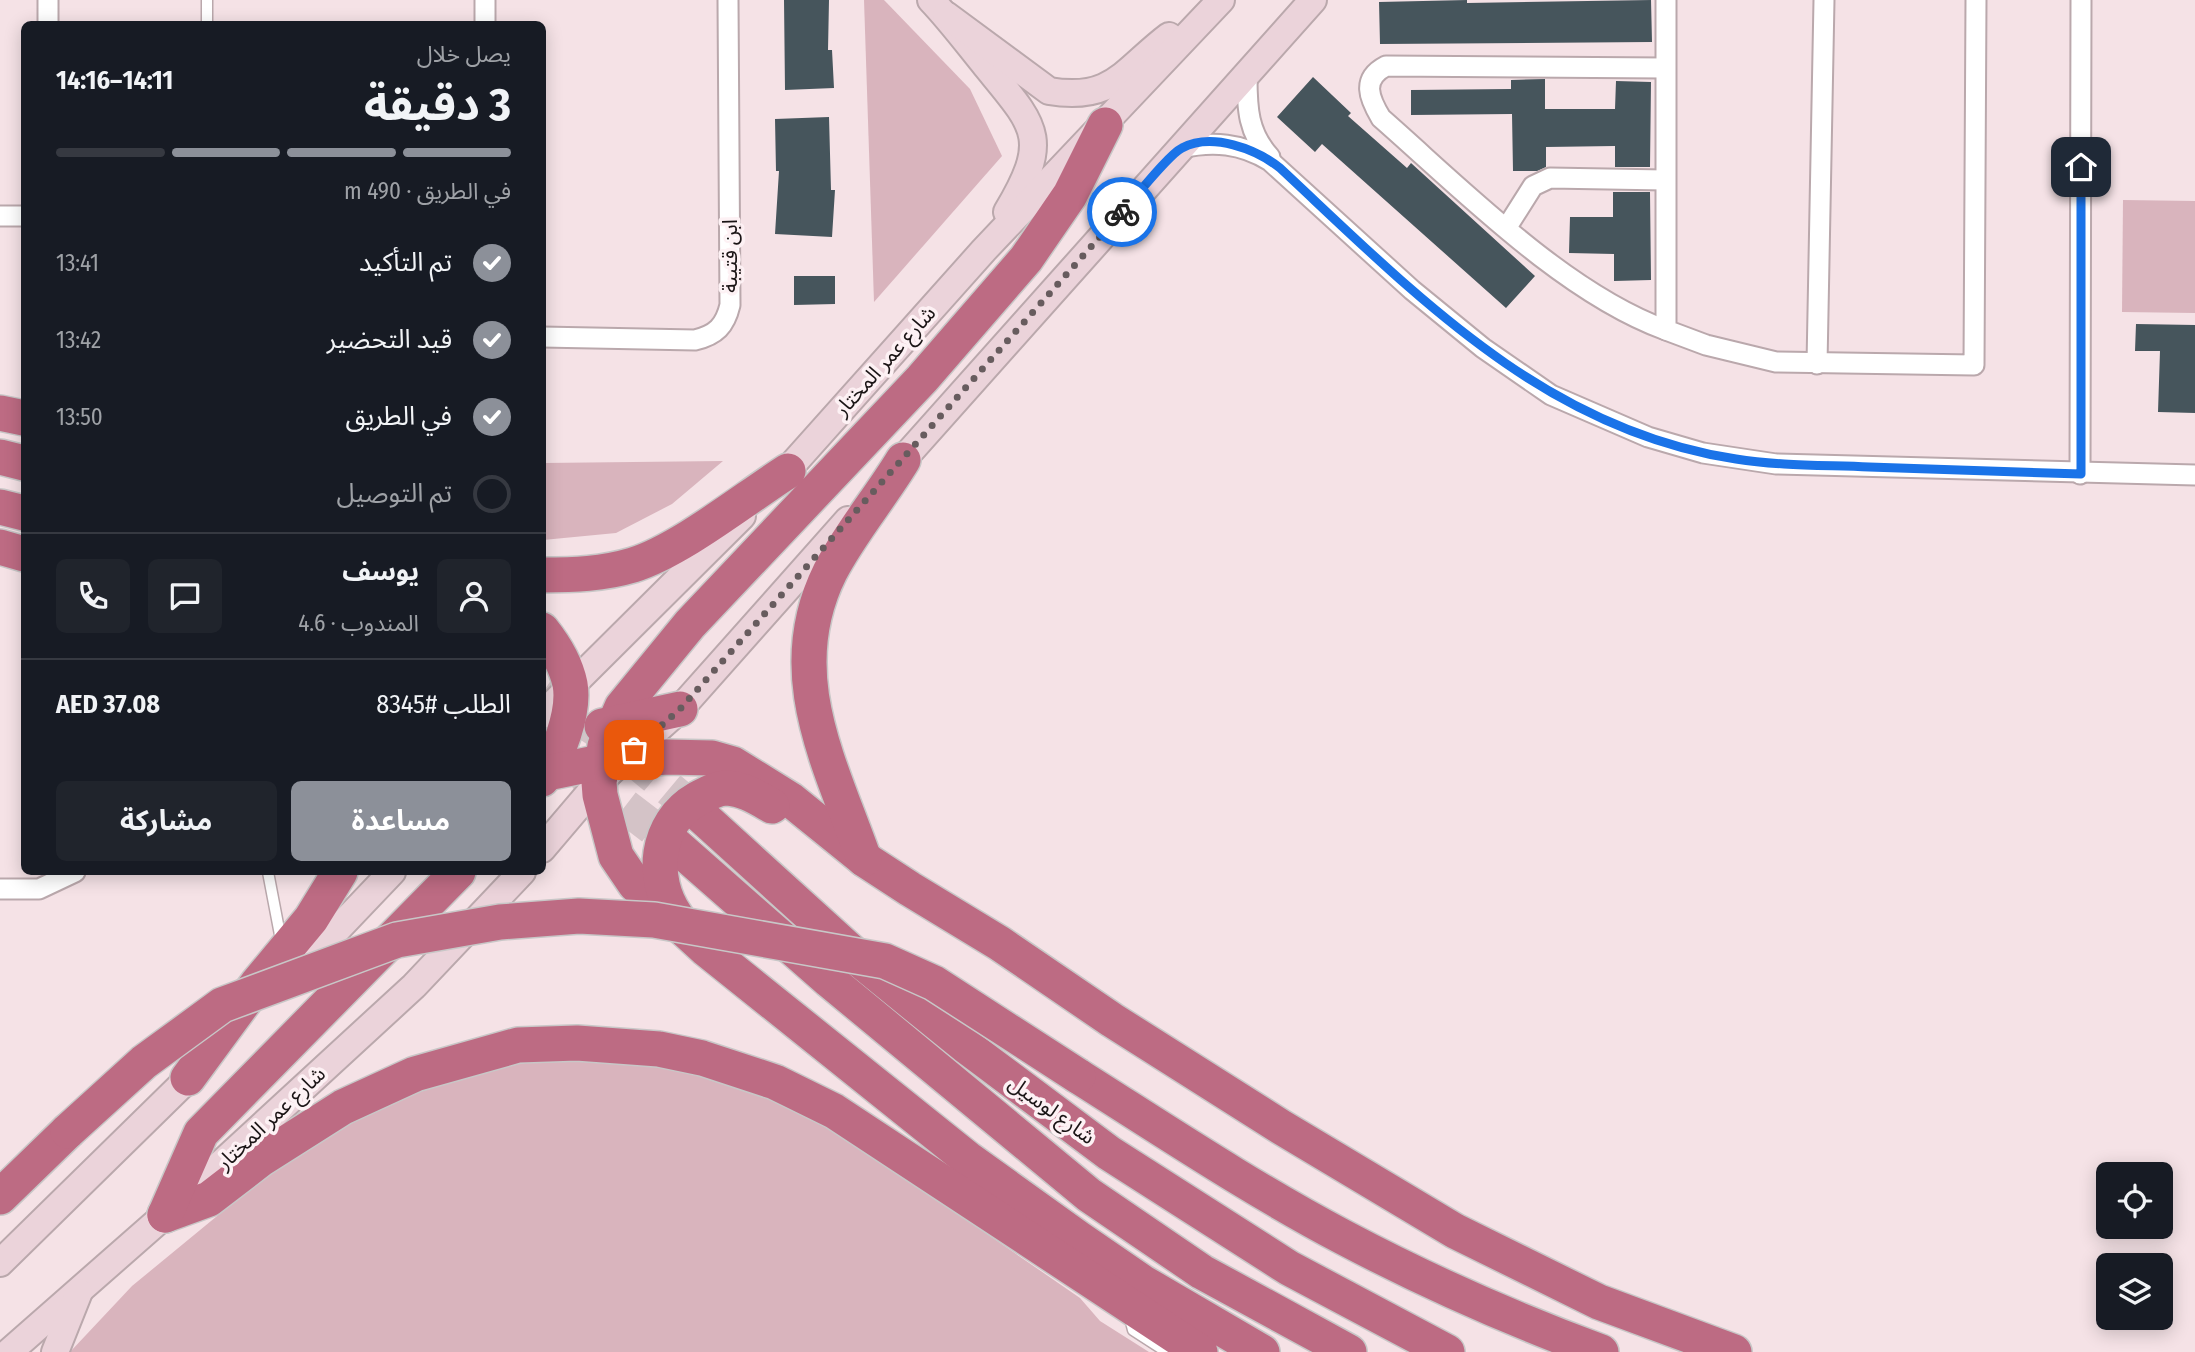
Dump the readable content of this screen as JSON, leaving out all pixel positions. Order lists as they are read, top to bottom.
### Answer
{
  "streets": {
    "highway": ["شارع لوسيل"],
    "main road": ["شارع عمر المختار"],
    "street": ["ابن قتيبة"]
  },
  "page": {
    "heading": ["3 دقيقة", "يصل خلال", "14:11–14:16"],
    "panel": [
      "يوسف",
      "المندوب · 4.6",
      "الطلب #8345",
      "AED 37.08"
    ],
    "bar": "في الطريق · 490 m",
    "list": [
      ["تم التأكيد", "13:41"],
      ["قيد التحضير", "13:42"],
      ["في الطريق", "13:50"],
      "تم التوصيل"
    ],
    "buttons": ["مساعدة", "مشاركة"]
  }
}
